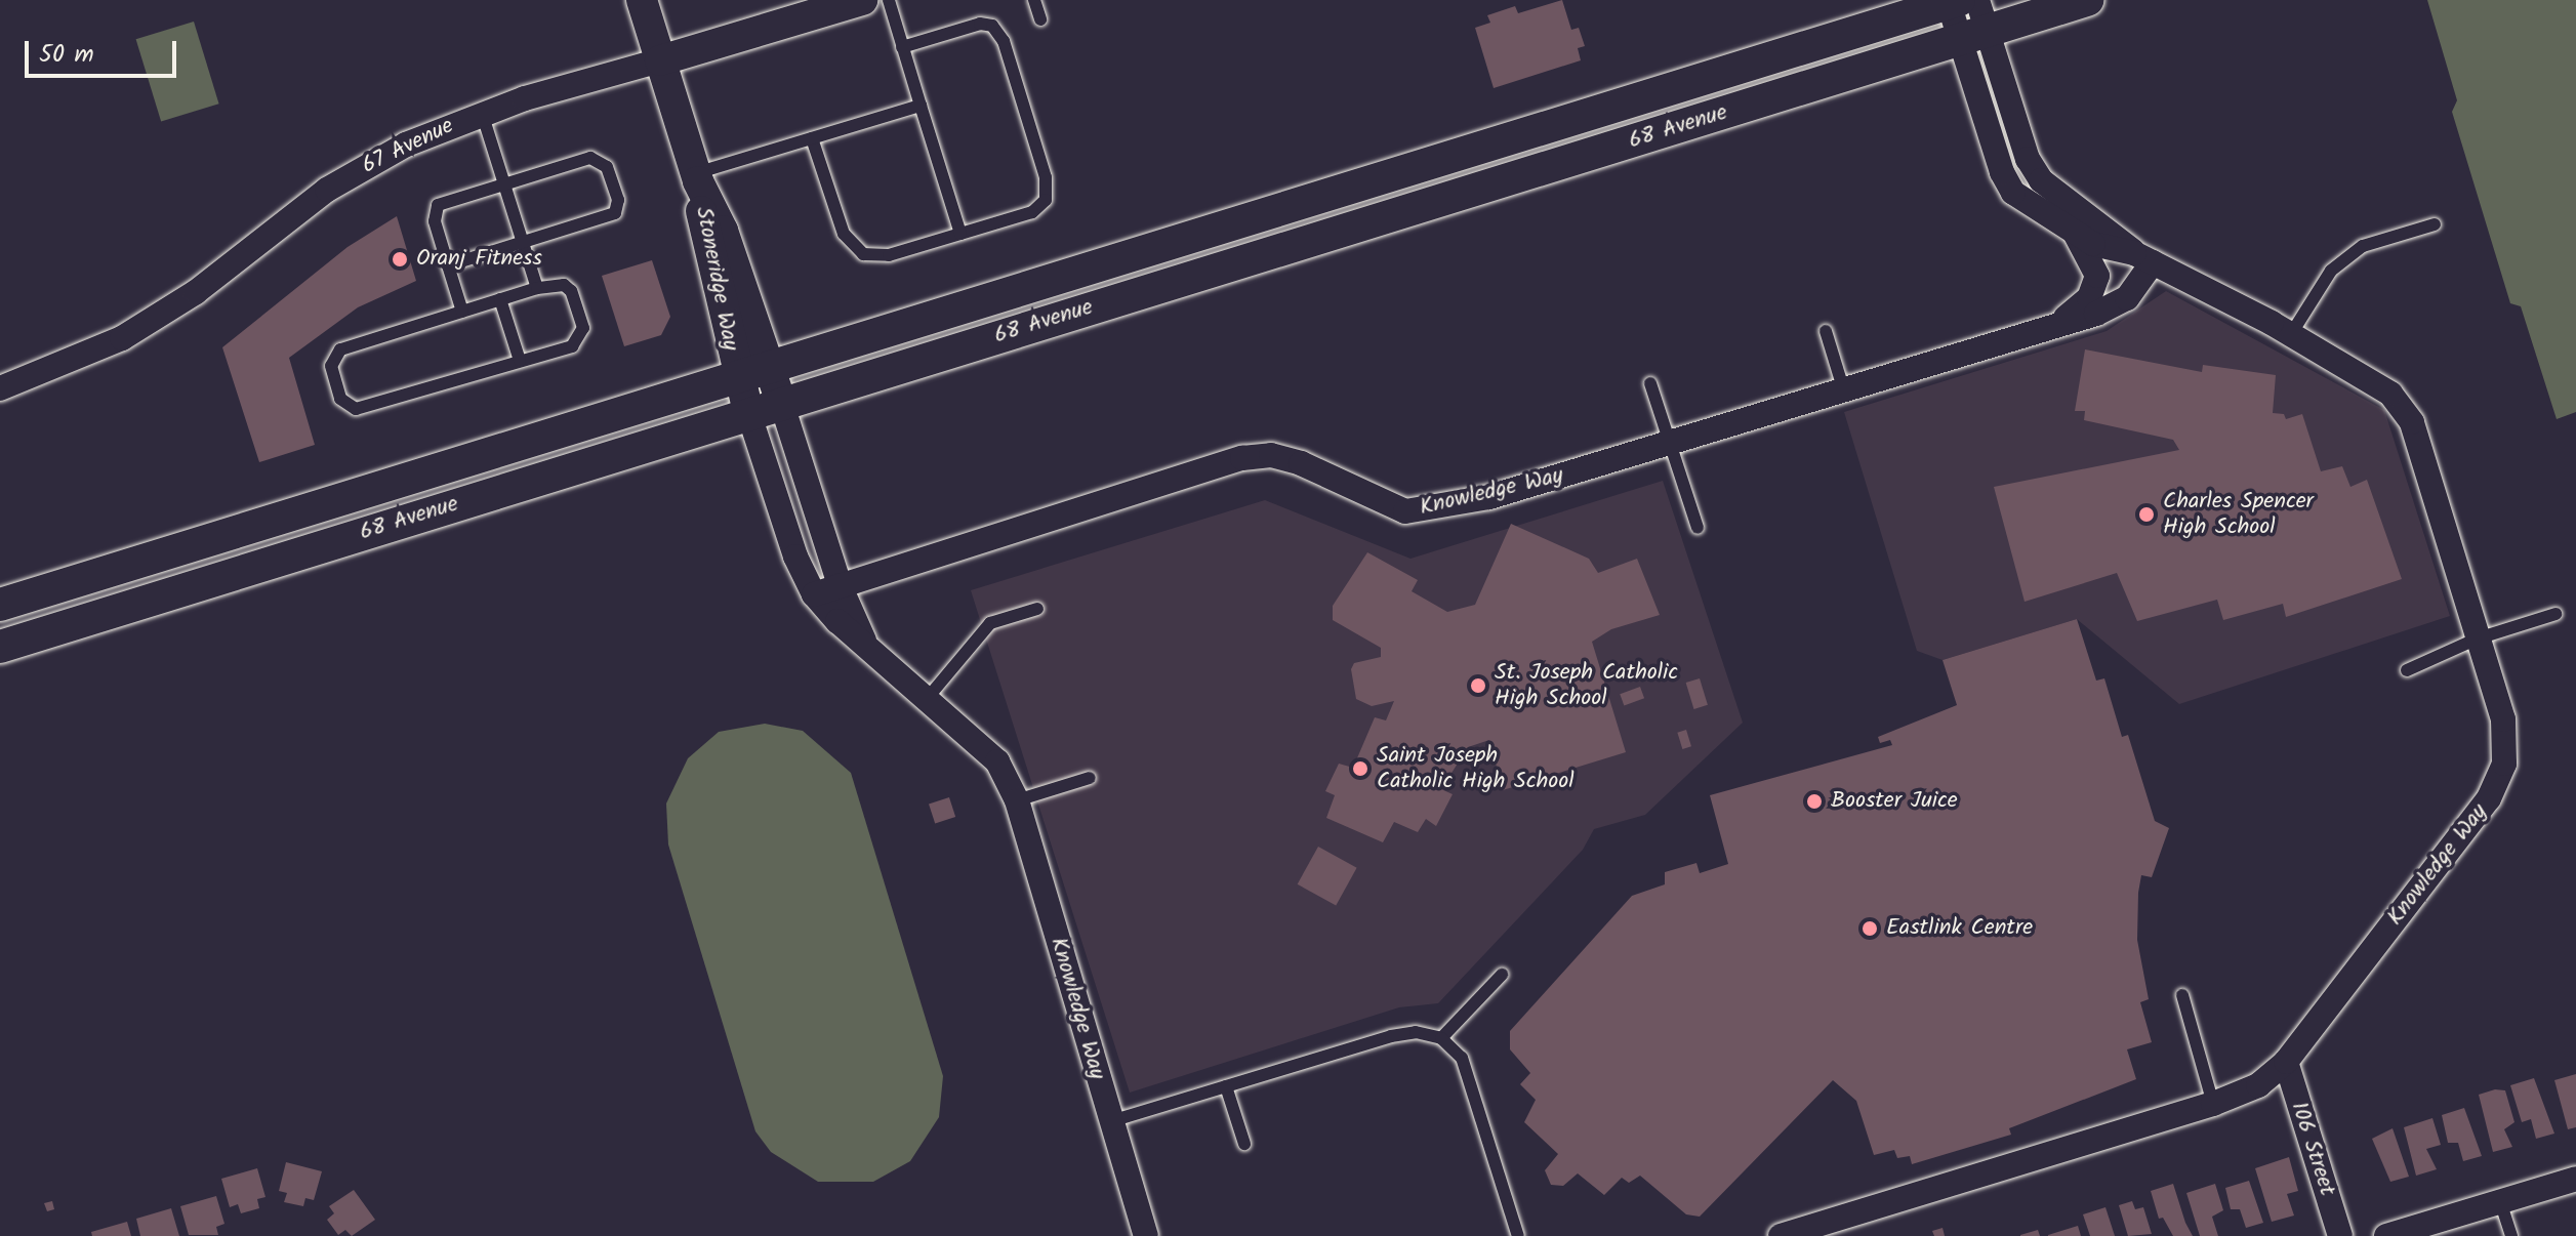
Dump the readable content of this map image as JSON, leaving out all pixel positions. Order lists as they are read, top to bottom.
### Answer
{
  "streets": {
    "main road": ["68 Avenue"],
    "street": [
      "67 Avenue",
      "Stoneridge Way",
      "Knowledge Way",
      "106 Street"
    ]
  },
  "crossings": [
    ["68 Avenue", "Stoneridge Way"],
    ["68 Avenue", "Knowledge Way"],
    ["67 Avenue", "Stoneridge Way"],
    ["Stoneridge Way", "Knowledge Way"],
    ["Knowledge Way", "106 Street"]
  ],
  "places": [
    "Oranj Fitness",
    "Charles Spencer High School",
    "St. Joseph Catholic High School",
    "Saint Joseph Catholic High School",
    "Booster Juice",
    "Eastlink Centre"
  ],
  "scale_bar": "50 m"
}
